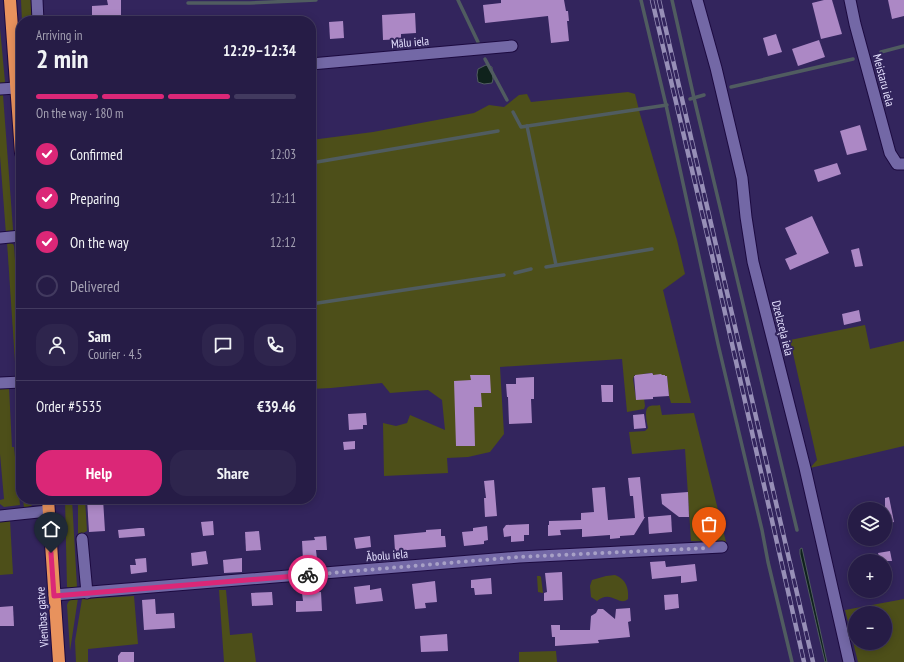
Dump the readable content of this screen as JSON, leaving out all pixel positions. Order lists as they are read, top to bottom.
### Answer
{
  "streets": {
    "highway": ["Vienības gatve"],
    "street": [
      "Mālu iela",
      "Meistaru iela",
      "Dzelzceļa iela",
      "Ābolu iela"
    ]
  },
  "crossings": [
    ["Ābolu iela", "Vienības gatve"]
  ],
  "page": {
    "heading": ["2 min", "Arriving in", "12:29–12:34"],
    "panel": [
      "Sam",
      "Courier · 4.5",
      "Order #5535",
      "€39.46"
    ],
    "bar": "On the way · 180 m",
    "list": [
      ["Confirmed", "12:03"],
      ["Preparing", "12:11"],
      ["On the way", "12:12"],
      "Delivered"
    ],
    "buttons": ["Help", "Share"],
    "map_buttons": ["+", "−"]
  }
}
